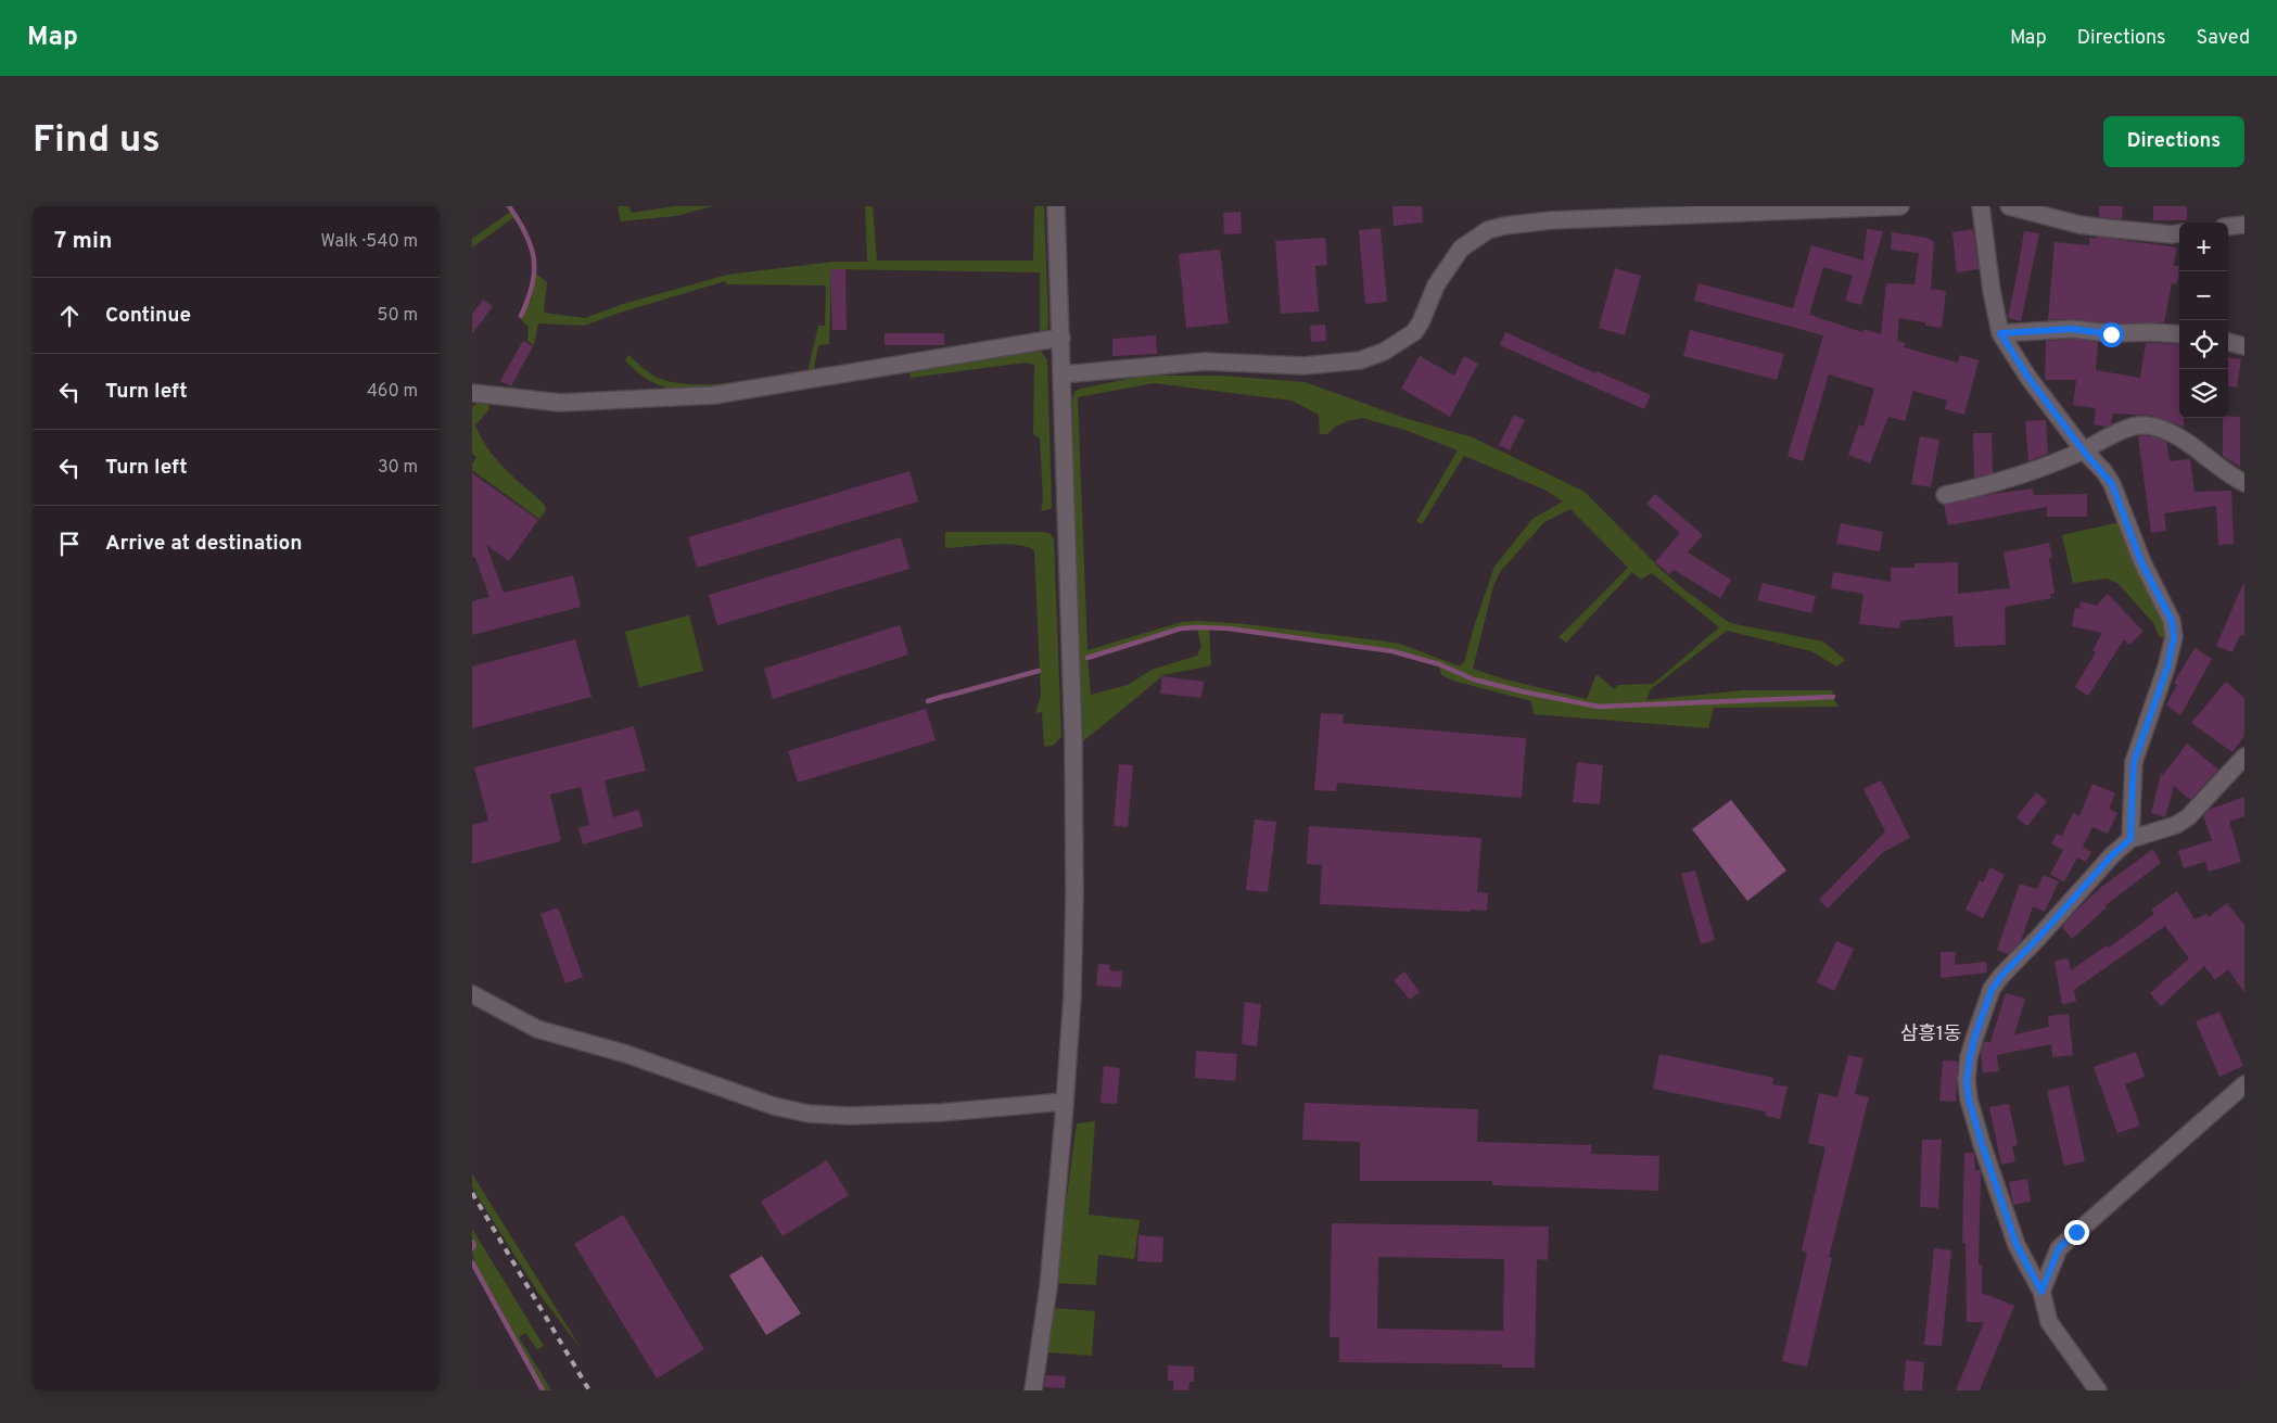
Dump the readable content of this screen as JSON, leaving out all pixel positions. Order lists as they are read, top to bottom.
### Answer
{
  "districts": ["삼흥1동"],
  "page": {
    "header": "Map",
    "nav": ["Map", "Directions", "Saved"],
    "buttons": "Directions",
    "title": "Find us",
    "heading": ["7 min", "Walk · 540 m"],
    "map_buttons": ["+", "−"],
    "list": [
      ["Continue", "50 m"],
      ["Turn left", "460 m"],
      ["Turn left", "30 m"],
      "Arrive at destination"
    ]
  }
}
